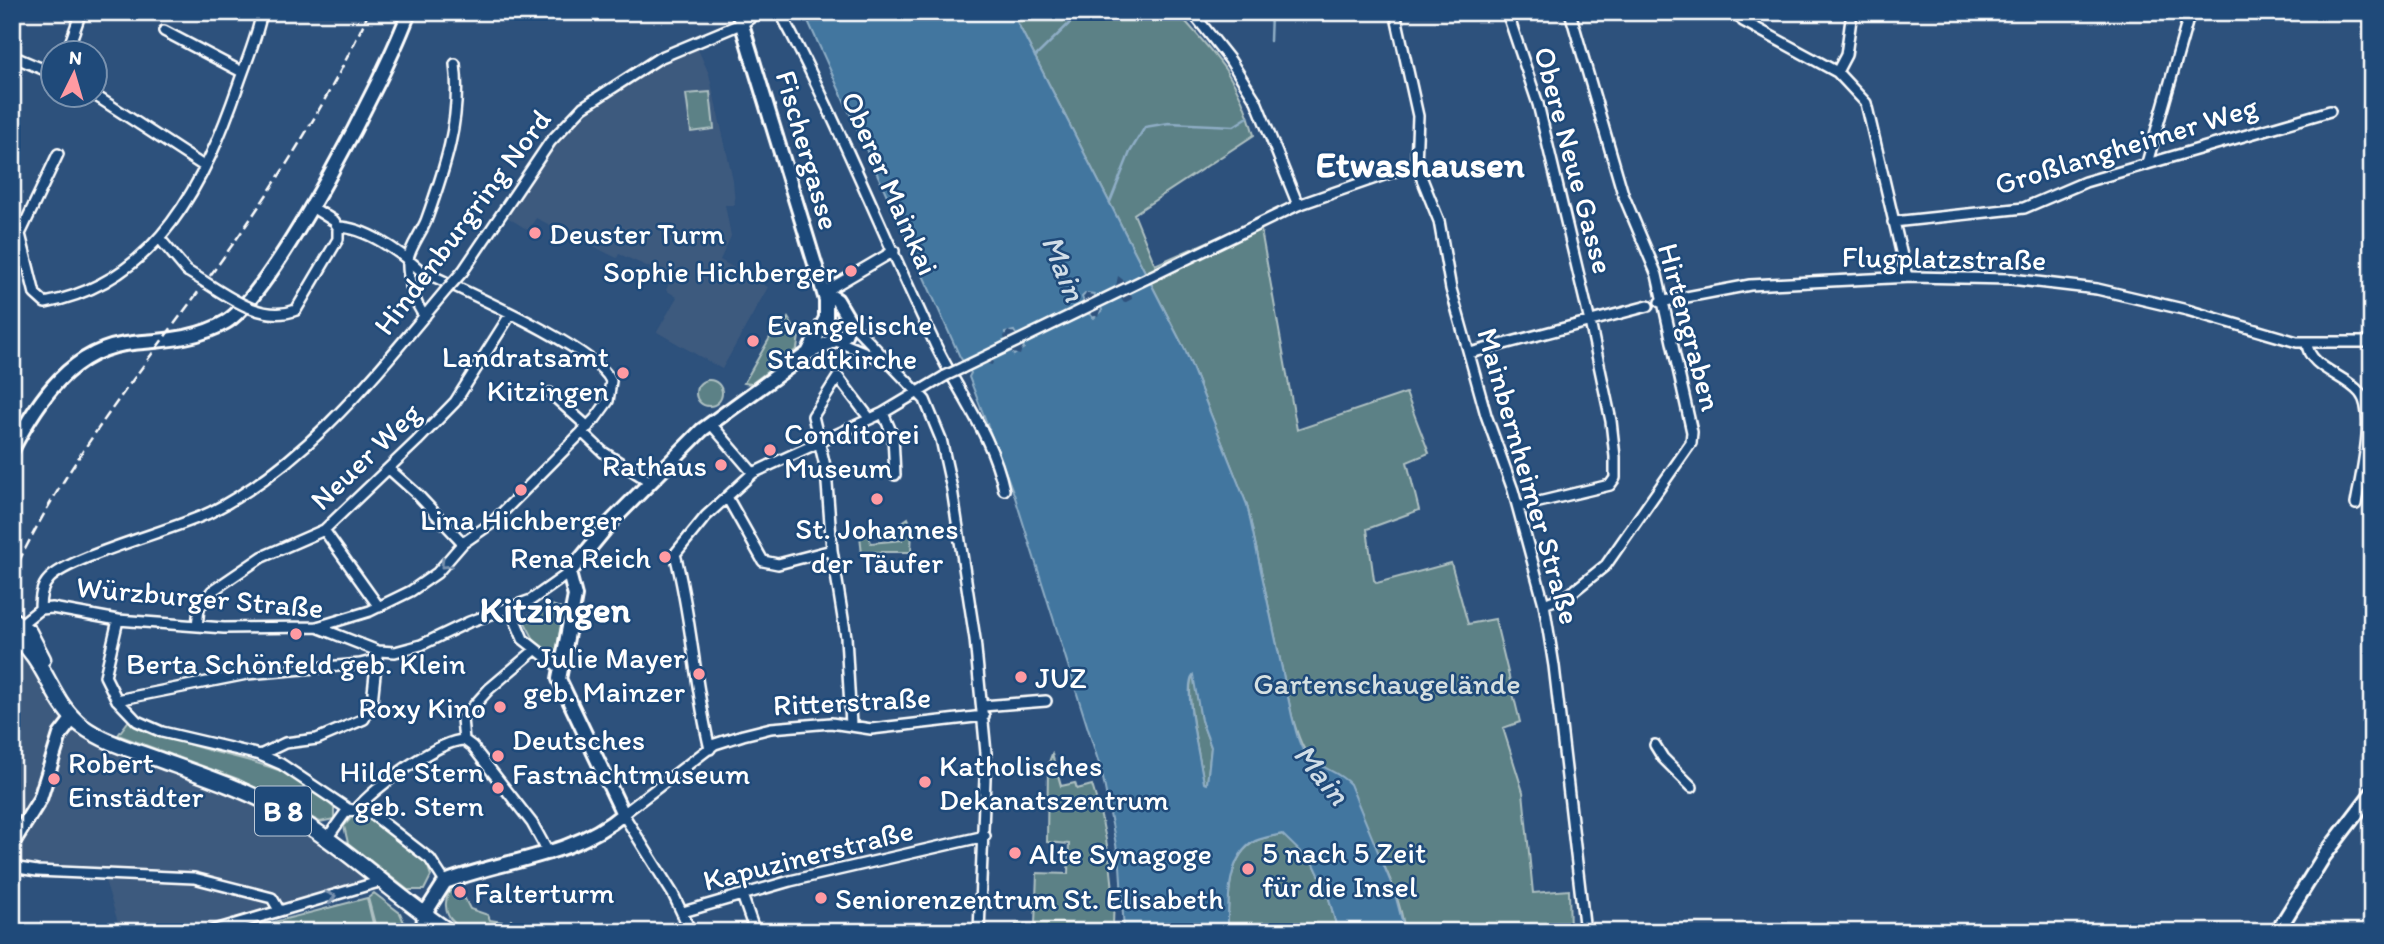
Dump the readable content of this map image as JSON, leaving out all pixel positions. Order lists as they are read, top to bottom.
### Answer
{
  "streets": {
    "main road": ["B 8"],
    "street": [
      "Großlangheimer Weg",
      "Fischergasse",
      "Obere Neue Gasse",
      "Oberer Mainkai",
      "Hindenburgring Nord",
      "Flugplatzstraße",
      "Hirtengraben",
      "Neuer Weg",
      "Mainbernheimer Straße",
      "Würzburger Straße",
      "Ritterstraße",
      "Kapuzinerstraße"
    ]
  },
  "crossings": [
    ["Fischergasse", "Hindenburgring Nord"],
    ["Obere Neue Gasse", "Mainbernheimer Straße"],
    ["Hindenburgring Nord", "Würzburger Straße"],
    ["Flugplatzstraße", "Hirtengraben"],
    ["Hirtengraben", "Mainbernheimer Straße"],
    ["Neuer Weg", "Würzburger Straße"],
    ["Würzburger Straße", "B 8"]
  ],
  "districts": ["Etwashausen", "Kitzingen"],
  "water": ["Main"],
  "parks": ["Gartenschaugelände"],
  "places": [
    "Deuster Turm",
    "Sophie Hichberger",
    "Evangelische Stadtkirche",
    "Landratsamt Kitzingen",
    "Conditorei Museum",
    "Rathaus",
    "Lina Hichberger",
    "St. Johannes der Täufer",
    "Rena Reich",
    "Berta Schönfeld geb. Klein",
    "Julie Mayer geb. Mainzer",
    "JUZ",
    "Roxy Kino",
    "Deutsches Fastnachtmuseum",
    "Robert Einstädter",
    "Katholisches Dekanatszentrum",
    "Hilde Stern geb. Stern",
    "Alte Synagoge",
    "5 nach 5 Zeit für die Insel",
    "Falterturm",
    "Seniorenzentrum St. Elisabeth"
  ],
  "north": "top"
}
